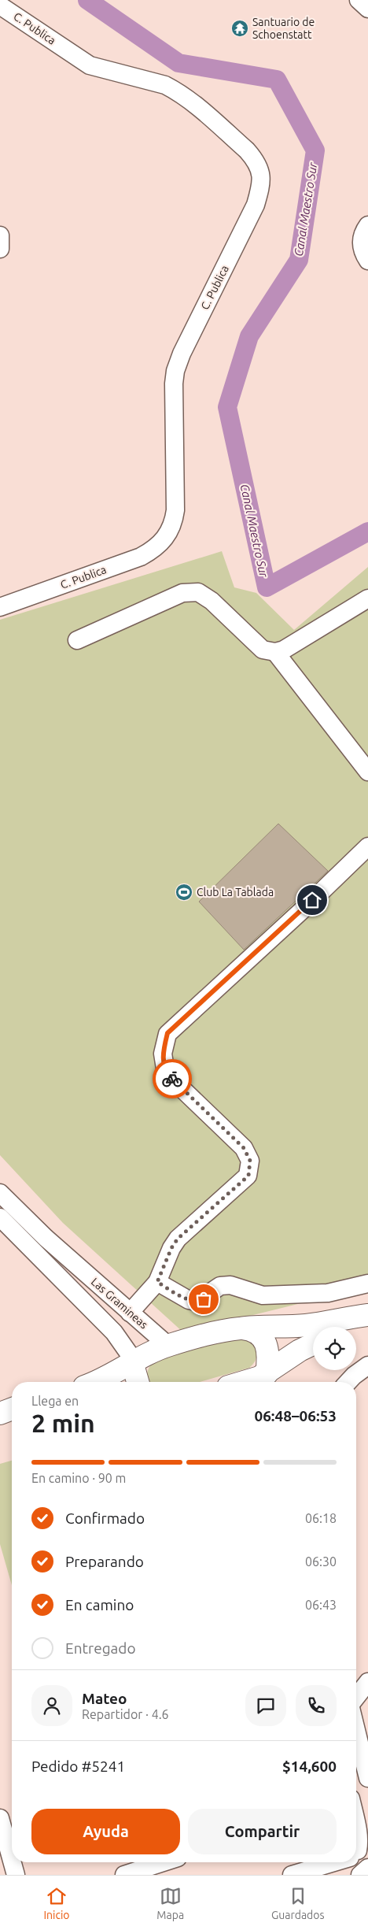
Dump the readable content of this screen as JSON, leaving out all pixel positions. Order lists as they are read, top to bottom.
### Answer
{
  "streets": {
    "street": ["C. Publica", "Las Gramineas"]
  },
  "water": ["Canal Maestro Sur"],
  "places": {
    "temple": ["Santuario de Schoenstatt"],
    "sports": ["Club La Tablada"]
  },
  "page": {
    "heading": ["2 min", "Llega en", "06:48–06:53"],
    "panel": [
      "Mateo",
      "Repartidor · 4.6",
      "Pedido #5241",
      "$14,600"
    ],
    "bar": "En camino · 90 m",
    "list": [
      ["Confirmado", "06:18"],
      ["Preparando", "06:30"],
      ["En camino", "06:43"],
      "Entregado"
    ],
    "buttons": ["Ayuda", "Compartir"],
    "tabs": ["Inicio", "Mapa", "Guardados"]
  }
}
